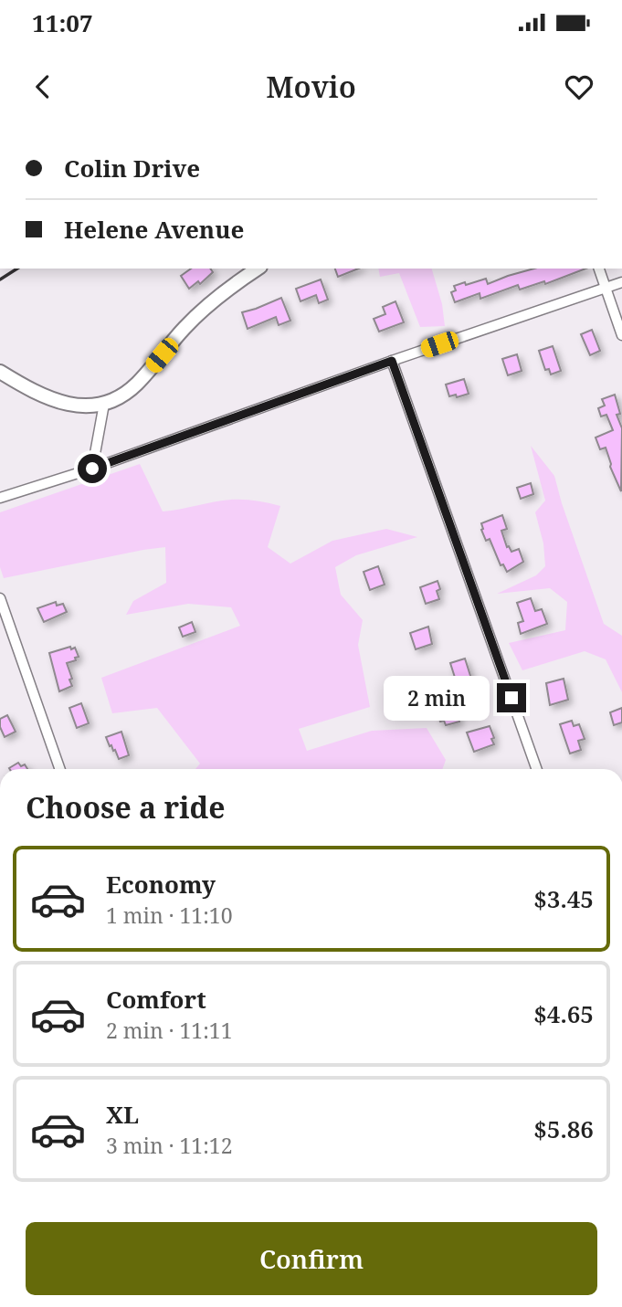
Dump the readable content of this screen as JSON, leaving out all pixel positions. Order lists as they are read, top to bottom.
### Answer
{
  "page": {
    "status": "11:07",
    "header": "Movio",
    "banner": ["Colin Drive", "Helene Avenue"],
    "bubble": "2 min",
    "heading": "Choose a ride",
    "list": [
      {
        "name": "Economy",
        "note": "1 min · 11:10",
        "value": "$3.45"
      },
      {
        "name": "Comfort",
        "note": "2 min · 11:11",
        "value": "$4.65"
      },
      {
        "name": "XL",
        "note": "3 min · 11:12",
        "value": "$5.86"
      }
    ],
    "buttons": "Confirm"
  }
}
